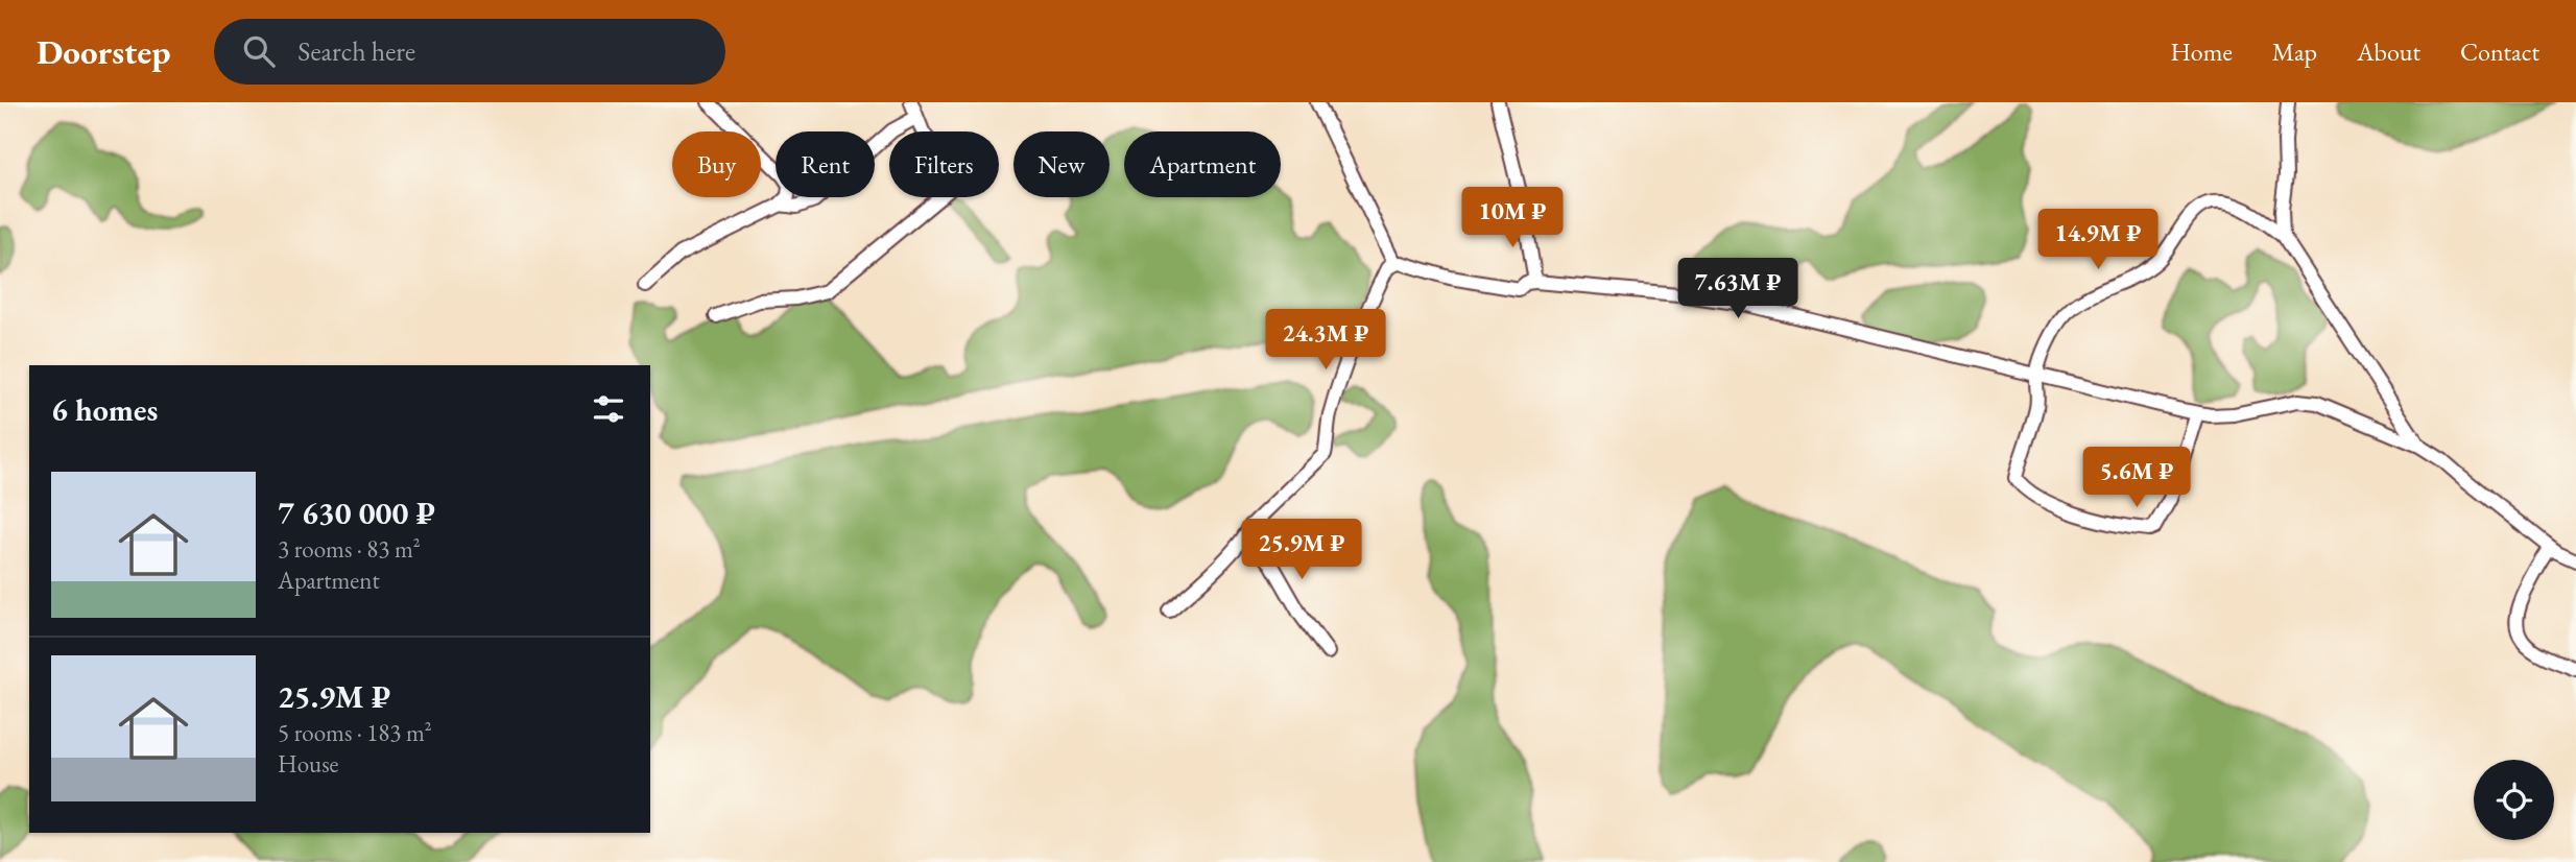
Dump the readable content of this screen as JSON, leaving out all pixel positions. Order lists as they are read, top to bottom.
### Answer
{
  "page": {
    "header": "Doorstep",
    "search": "Search here",
    "nav": [
      "Home",
      "Map",
      "About",
      "Contact"
    ],
    "chip": [
      "Buy",
      "Rent",
      "Filters",
      "New",
      "Apartment"
    ],
    "price": [
      "10M ₽",
      "14.9M ₽",
      "7.63M ₽",
      "24.3M ₽",
      "5.6M ₽",
      "25.9M ₽"
    ],
    "heading": "6 homes",
    "list": [
      {
        "name": "7 630 000 ₽",
        "note": "3 rooms · 83 m² · Apartment"
      },
      {
        "name": "25.9M ₽",
        "note": "5 rooms · 183 m² · House"
      }
    ]
  }
}
